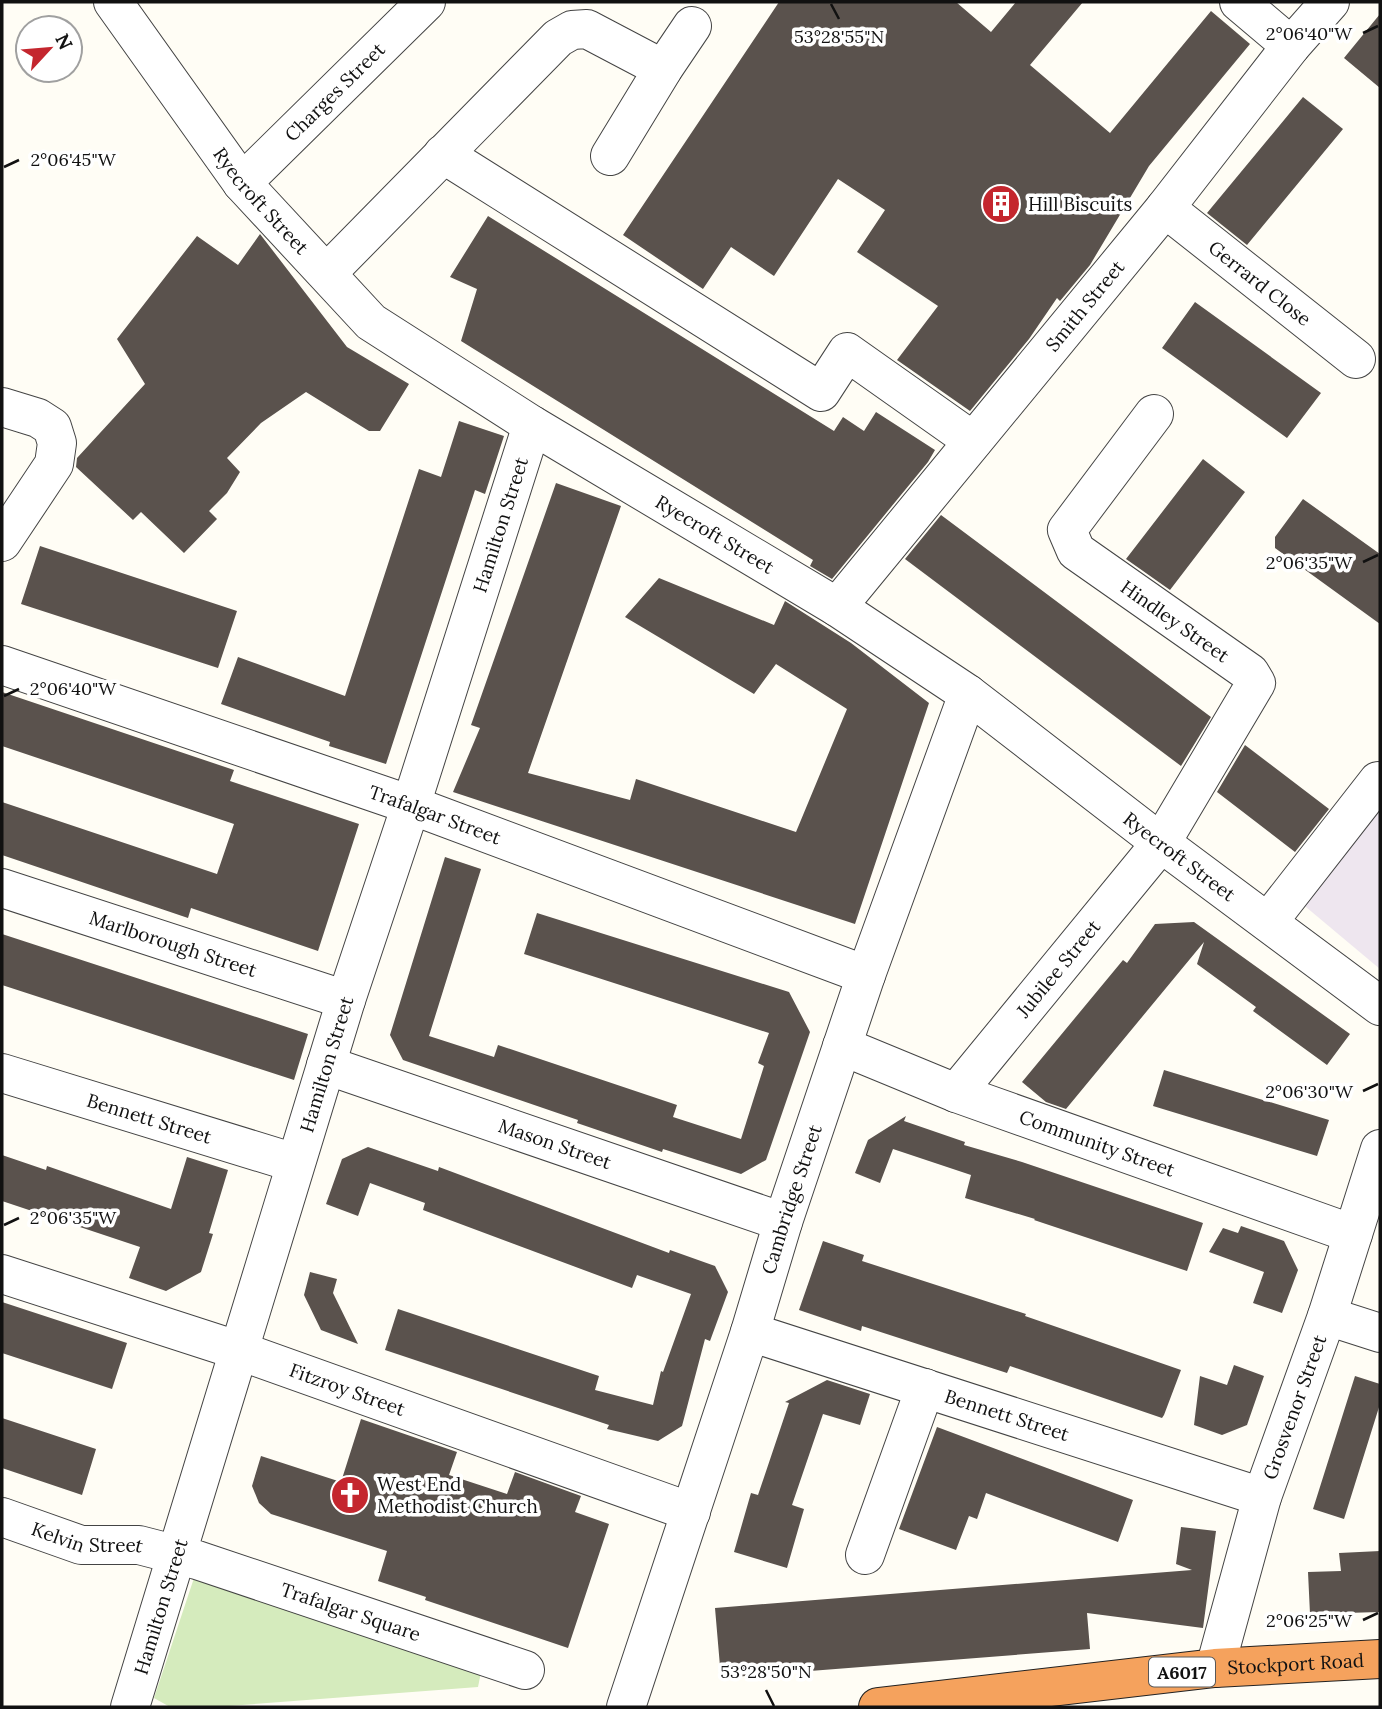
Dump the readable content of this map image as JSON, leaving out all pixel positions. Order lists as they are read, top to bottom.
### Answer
{
  "streets": {
    "highway": ["Stockport Road", "A6017"],
    "street": [
      "Charges Street",
      "Ryecroft Street",
      "Gerrard Close",
      "Smith Street",
      "Hamilton Street",
      "Hindley Street",
      "Trafalgar Street",
      "Marlborough Street",
      "Jubilee Street",
      "Bennett Street",
      "Mason Street",
      "Community Street",
      "Cambridge Street",
      "Fitzroy Street",
      "Grosvenor Street",
      "Kelvin Street",
      "Trafalgar Square"
    ]
  },
  "crossings": [
    ["Charges Street", "Ryecroft Street"],
    ["Ryecroft Street", "Smith Street"],
    ["Ryecroft Street", "Hamilton Street"],
    ["Ryecroft Street", "Hindley Street"],
    ["Ryecroft Street", "Jubilee Street"],
    ["Ryecroft Street", "Cambridge Street"],
    ["Gerrard Close", "Smith Street"],
    ["Hamilton Street", "Trafalgar Street"],
    ["Hamilton Street", "Marlborough Street"],
    ["Hamilton Street", "Bennett Street"],
    ["Hamilton Street", "Mason Street"],
    ["Hamilton Street", "Fitzroy Street"],
    ["Hamilton Street", "Kelvin Street"],
    ["Hamilton Street", "Trafalgar Square"],
    ["Hindley Street", "Jubilee Street"],
    ["Trafalgar Street", "Cambridge Street"],
    ["Jubilee Street", "Community Street"],
    ["Bennett Street", "Cambridge Street"],
    ["Bennett Street", "Grosvenor Street"],
    ["Mason Street", "Cambridge Street"],
    ["Community Street", "Cambridge Street"],
    ["Community Street", "Grosvenor Street"],
    ["Cambridge Street", "Fitzroy Street"],
    ["Grosvenor Street", "Stockport Road"],
    ["Kelvin Street", "Trafalgar Square"]
  ],
  "places": {
    "building": ["Hill Biscuits"],
    "church": ["West End Methodist Church"]
  },
  "north": "top right",
  "coordinates": [
    "2°06'40\"W",
    "53°28'55\"N",
    "2°06'45\"W",
    "2°06'35\"W",
    "2°06'30\"W",
    "2°06'25\"W",
    "53°28'50\"N"
  ]
}
